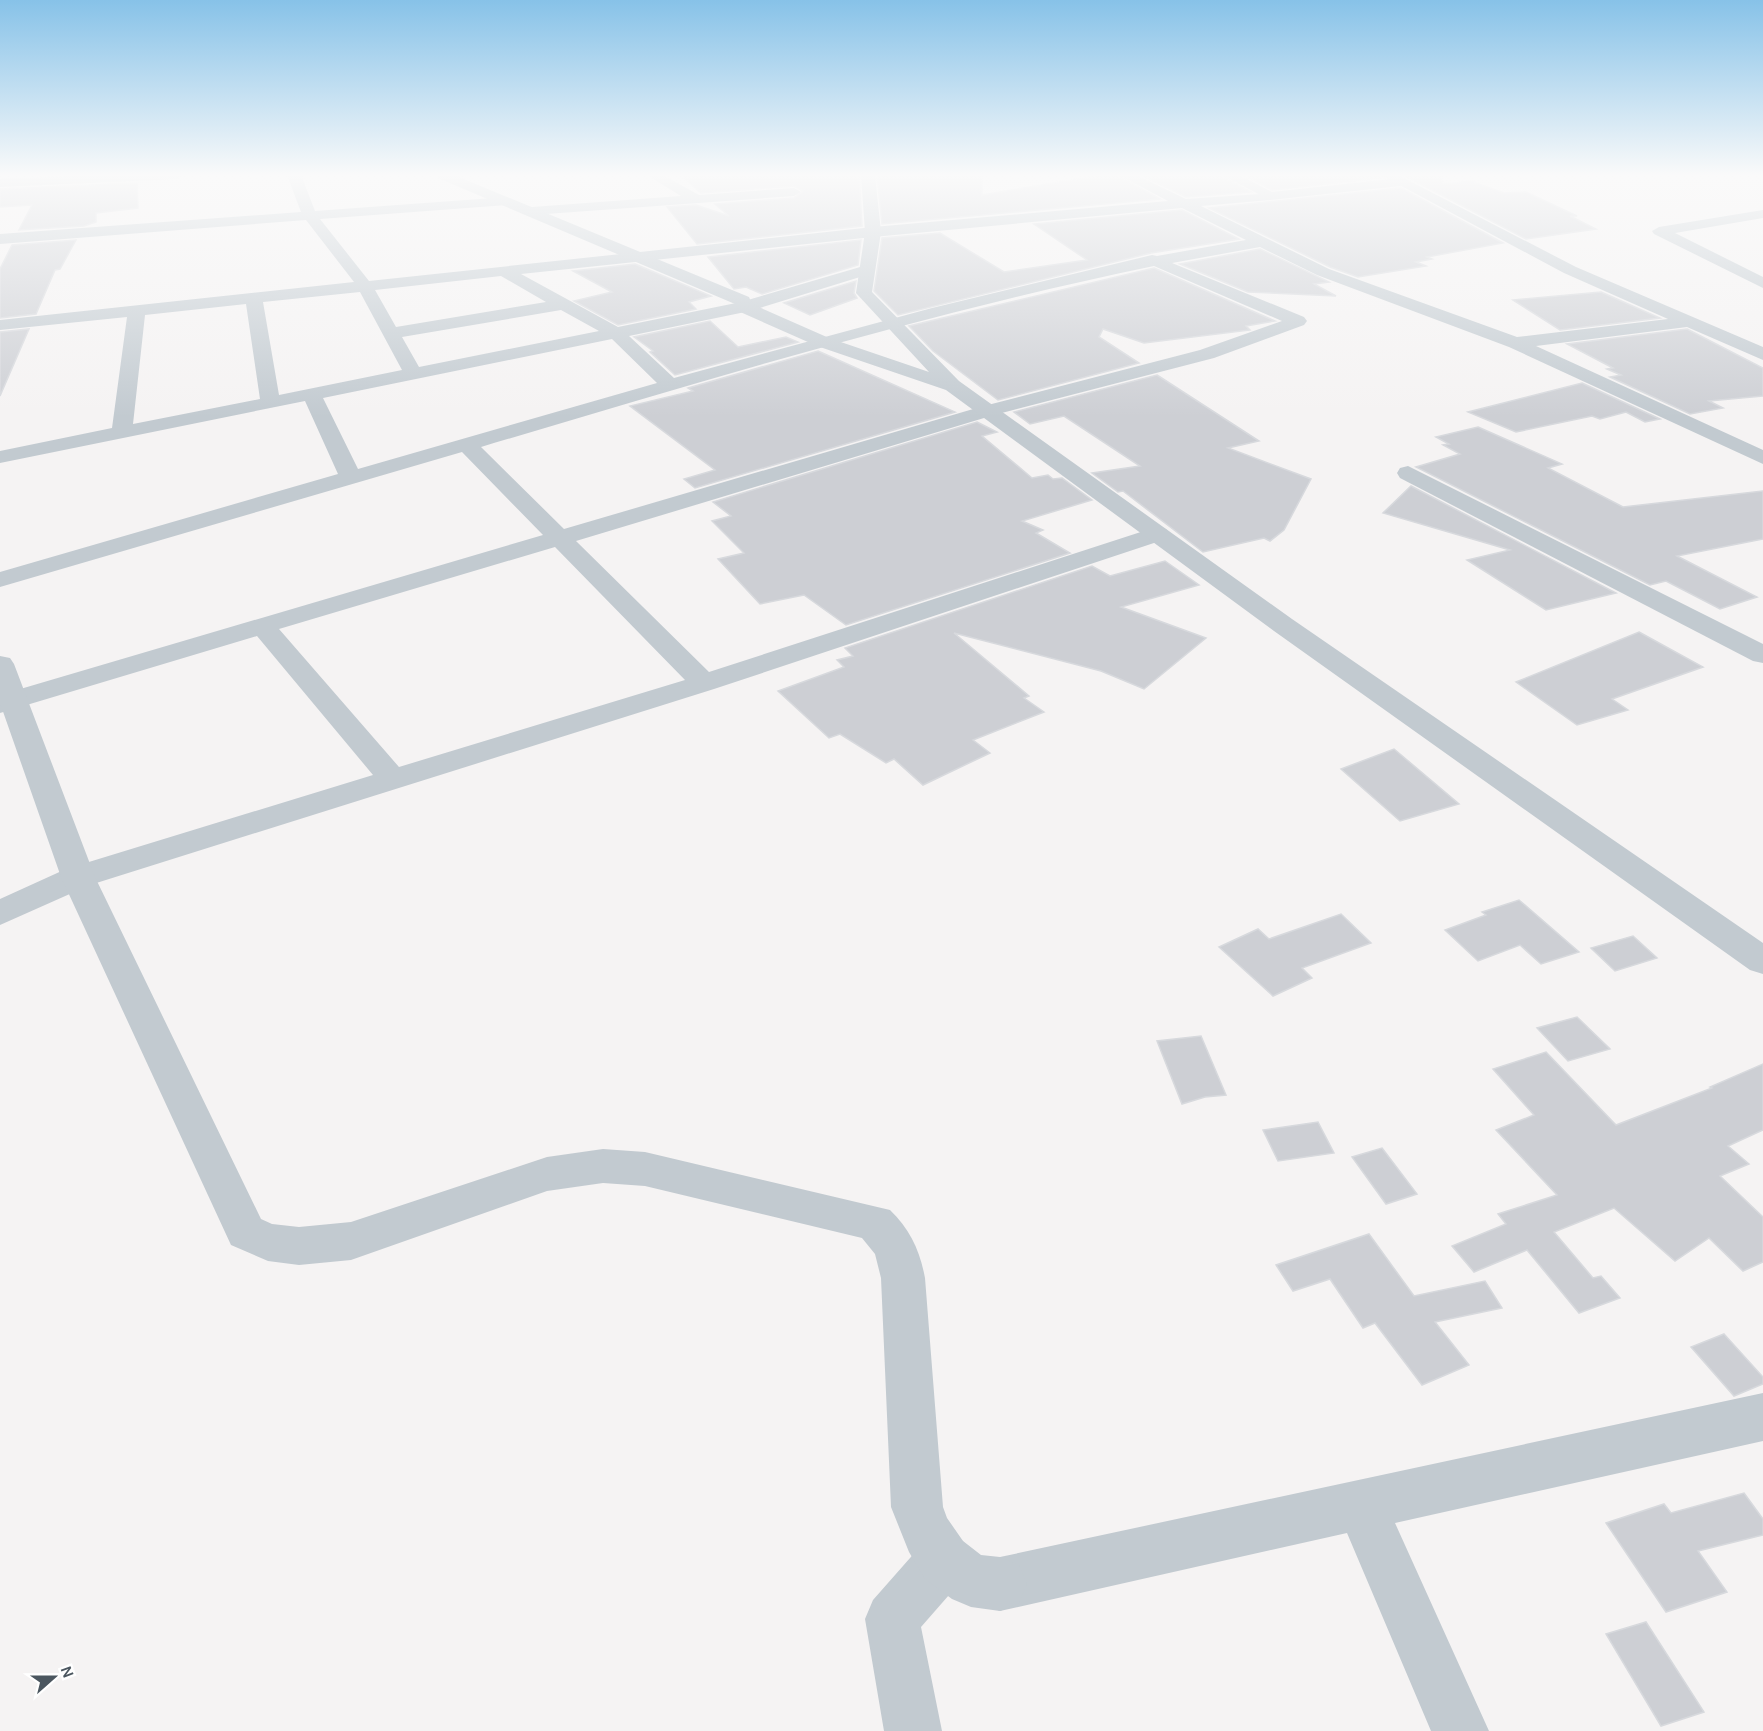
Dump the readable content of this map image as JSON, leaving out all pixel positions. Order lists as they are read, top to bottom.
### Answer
{
  "north": "right"
}
